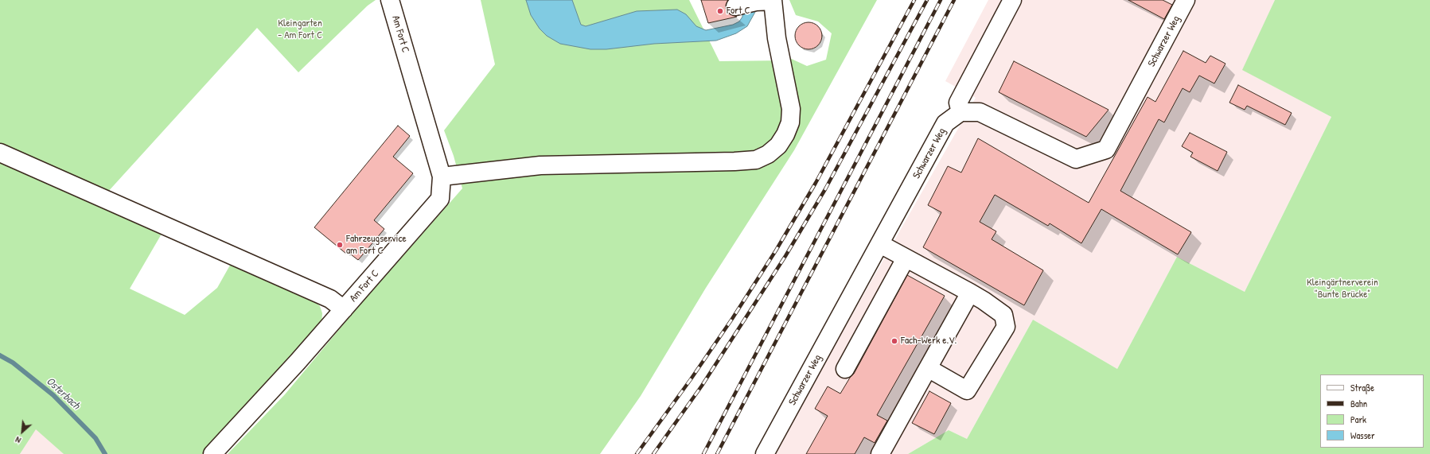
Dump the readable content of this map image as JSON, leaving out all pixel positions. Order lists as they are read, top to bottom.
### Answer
{
  "streets": {
    "street": ["Am Fort C", "Schwarzer Weg"]
  },
  "water": ["Osterbach"],
  "parks": ["Kleingarten - Am Fort C", "Kleingärtnerverein \"Bunte Brücke\""],
  "places": ["Fort C", "Fahrzeugservice am Fort C", "Fach-Werk e.V."],
  "legend": [
    "Straße",
    "Bahn",
    "Park",
    "Wasser"
  ],
  "north": "bottom left"
}
